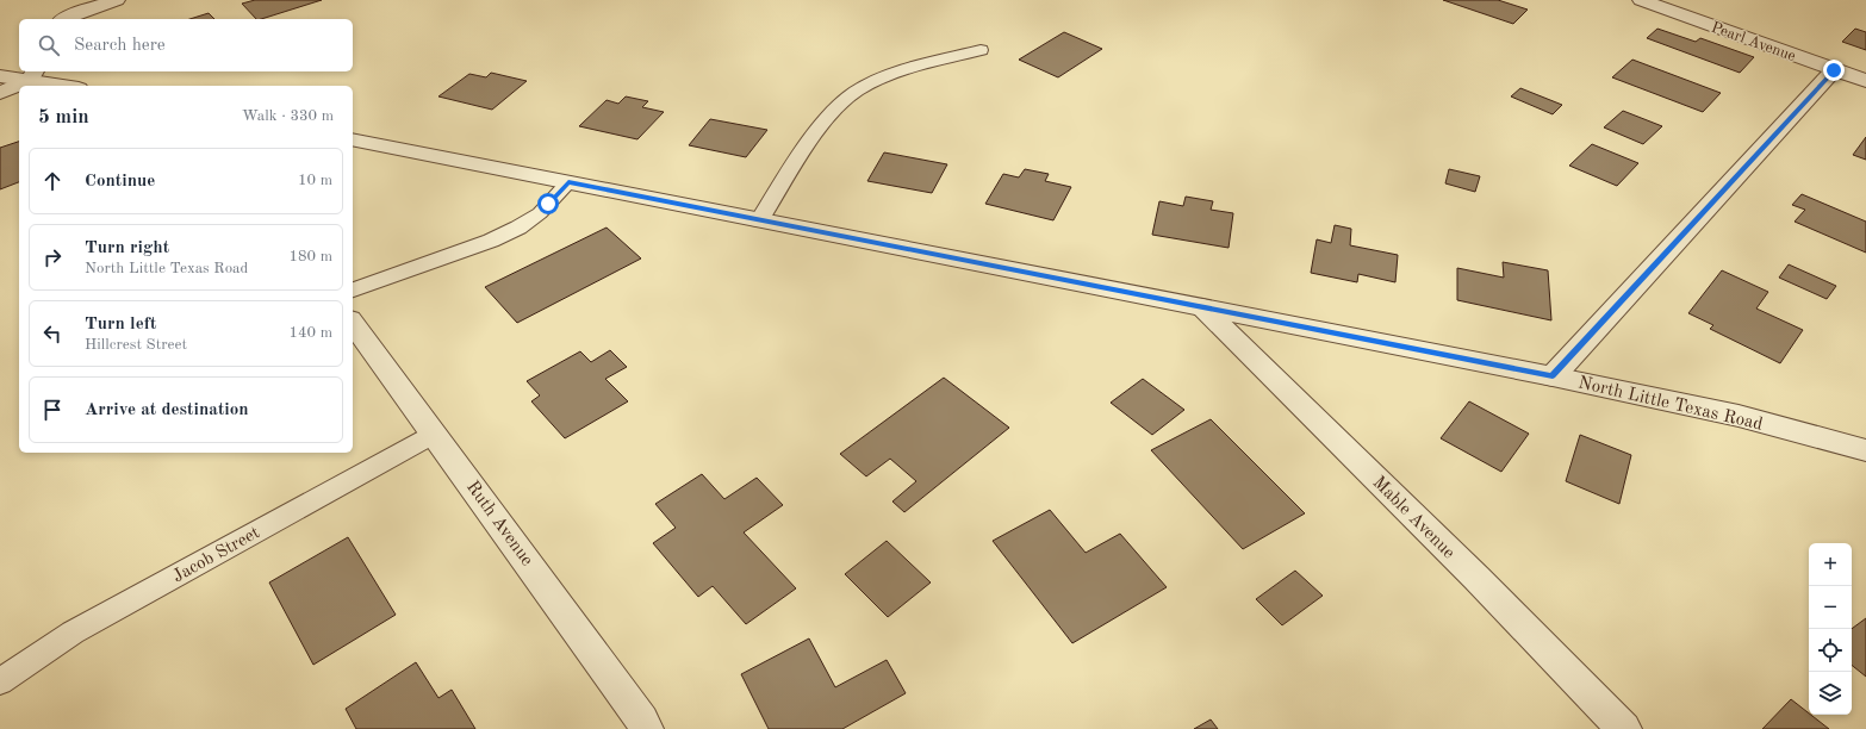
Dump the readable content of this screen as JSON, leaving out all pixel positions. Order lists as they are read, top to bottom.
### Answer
{
  "streets": {
    "street": [
      "Pearl Avenue",
      "North Little Texas Road",
      "Mable Avenue",
      "Ruth Avenue"
    ],
    "lane": ["Jacob Street"]
  },
  "crossings": [
    ["North Little Texas Road", "Mable Avenue"],
    ["Ruth Avenue", "Jacob Street"]
  ],
  "page": {
    "search": "Search here",
    "heading": ["5 min", "Walk · 330 m"],
    "list": [
      ["Continue", "10 m"],
      ["Turn right", "North Little Texas Road", "180 m"],
      ["Turn left", "Hillcrest Street", "140 m"],
      "Arrive at destination"
    ],
    "map_buttons": ["+", "−"]
  }
}
